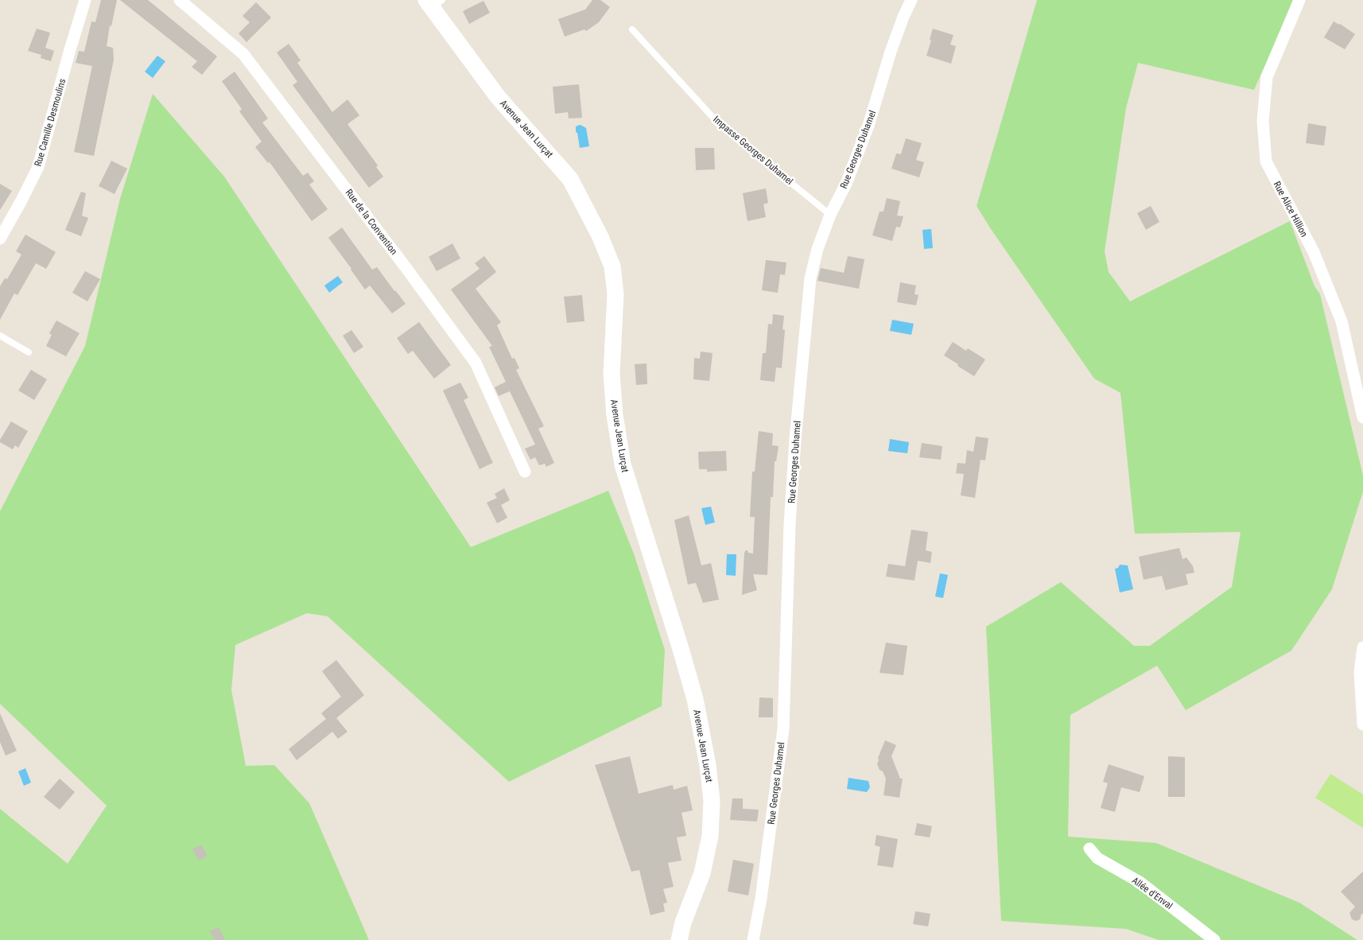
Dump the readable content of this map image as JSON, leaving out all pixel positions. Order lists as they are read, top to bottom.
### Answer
{
  "streets": {
    "main road": ["Avenue Jean Lurçat"],
    "street": [
      "Rue Camille Desmoulins",
      "Rue Georges Duhamel",
      "Rue Alice Hillion",
      "Rue de la Convention",
      "Allée d'Enval"
    ],
    "lane": ["Impasse Georges Duhamel"]
  },
  "crossings": [
    ["Rue Georges Duhamel", "Impasse Georges Duhamel"]
  ]
}
